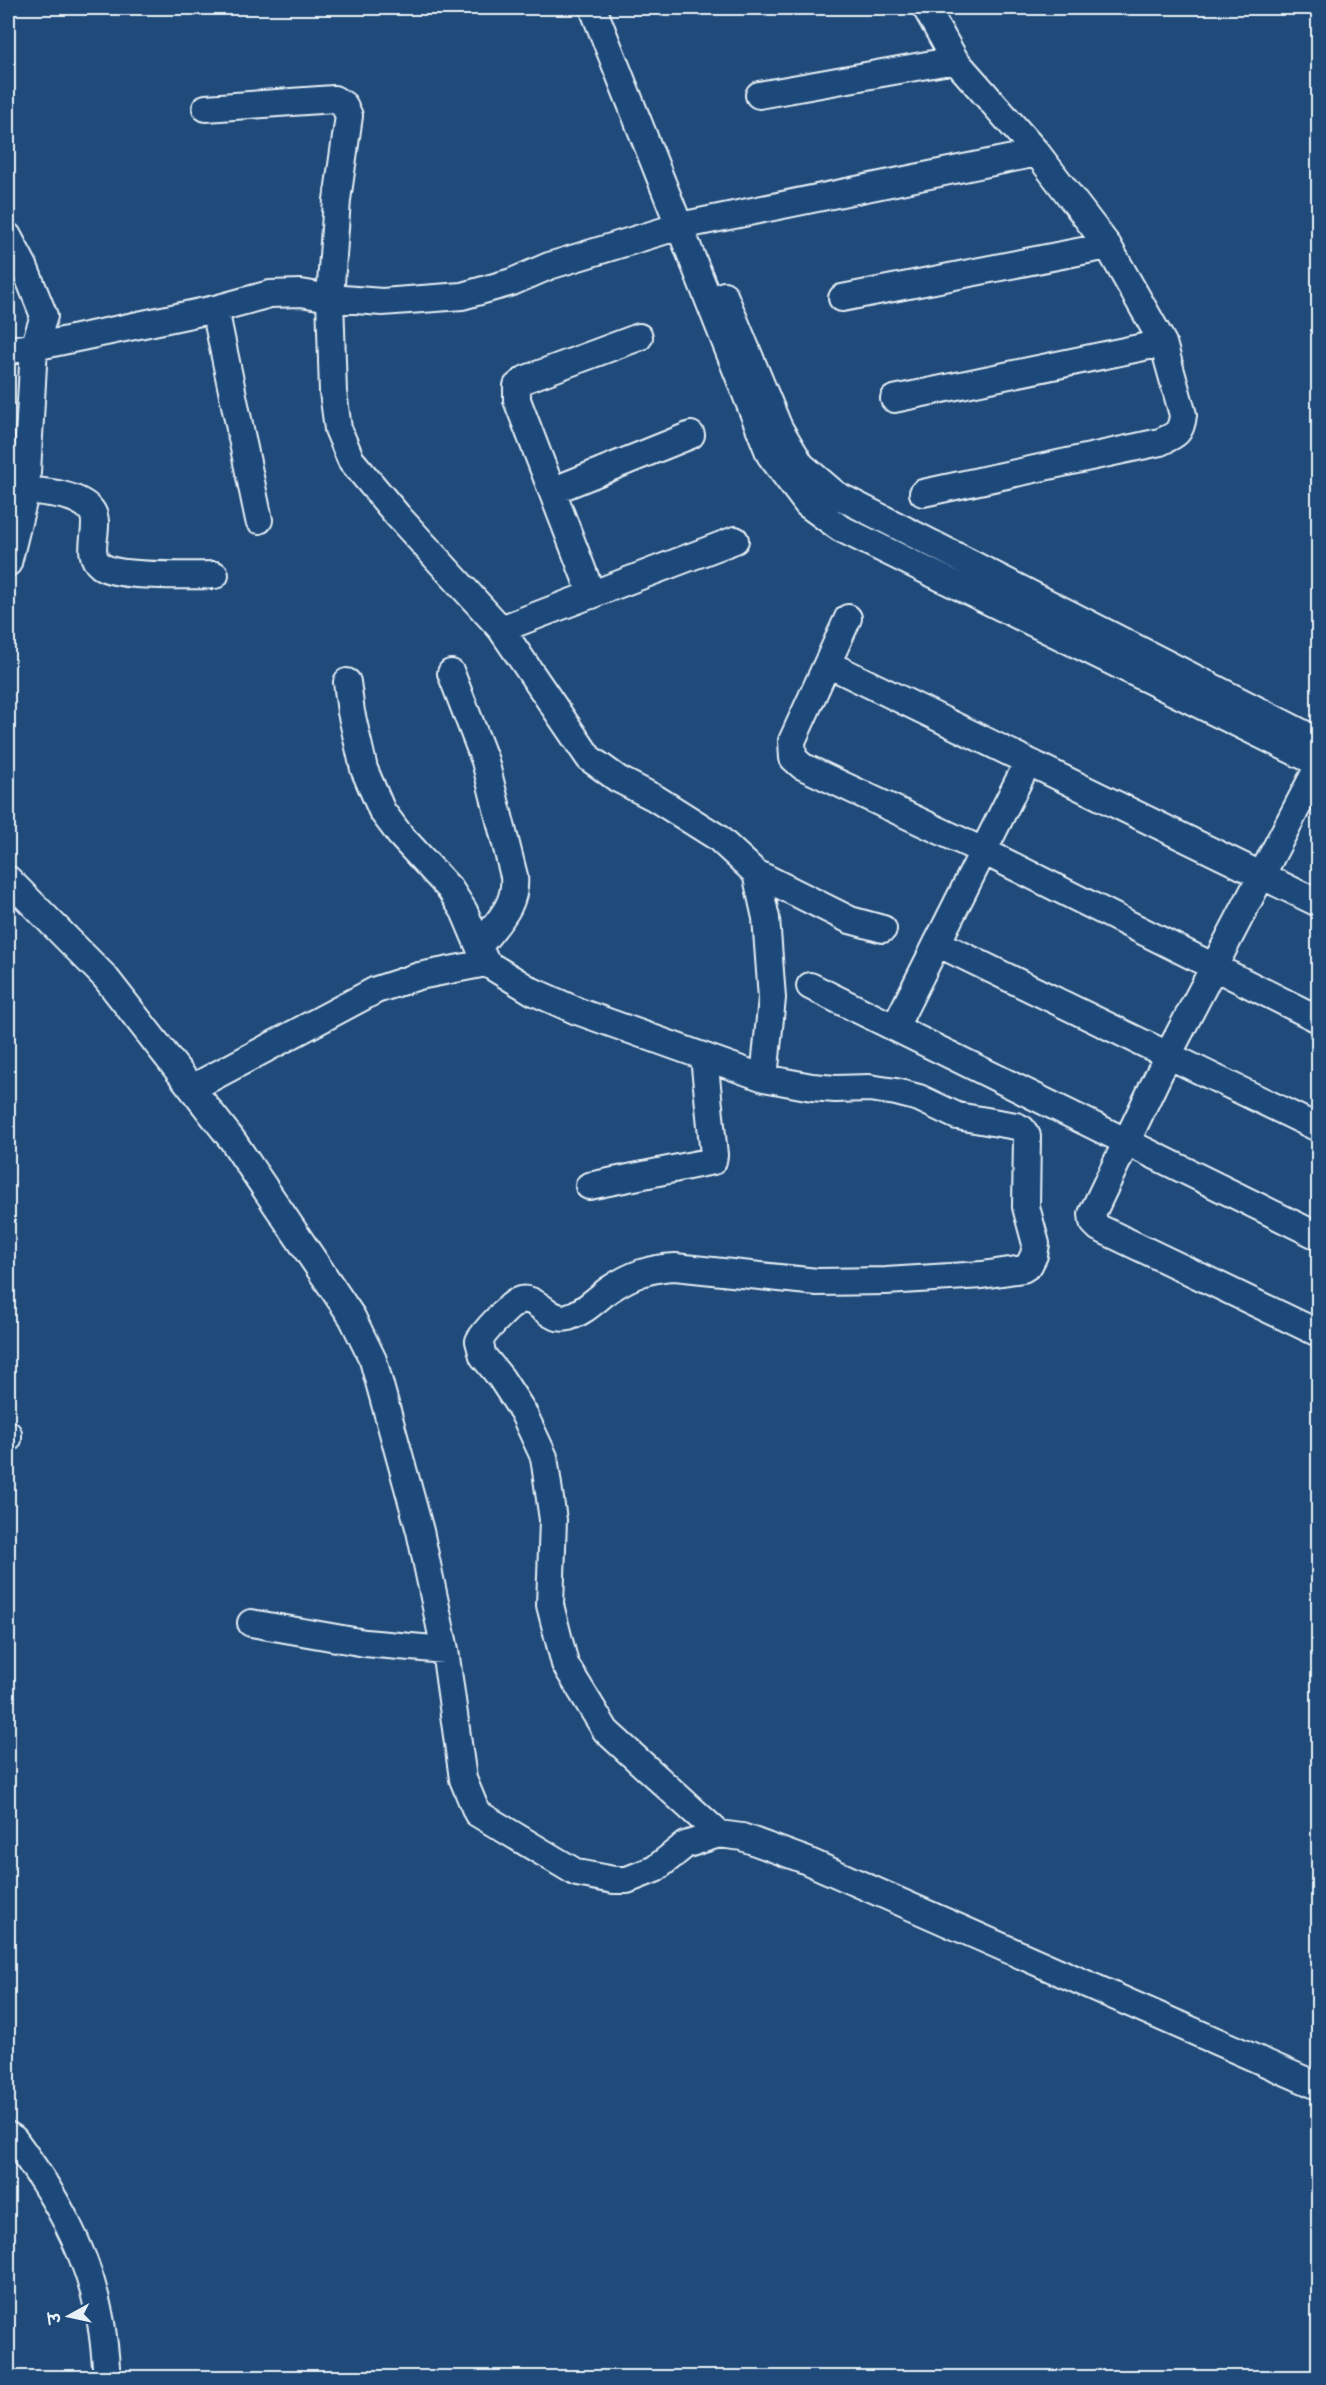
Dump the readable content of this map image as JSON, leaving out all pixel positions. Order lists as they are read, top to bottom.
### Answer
{
  "north": "left"
}
